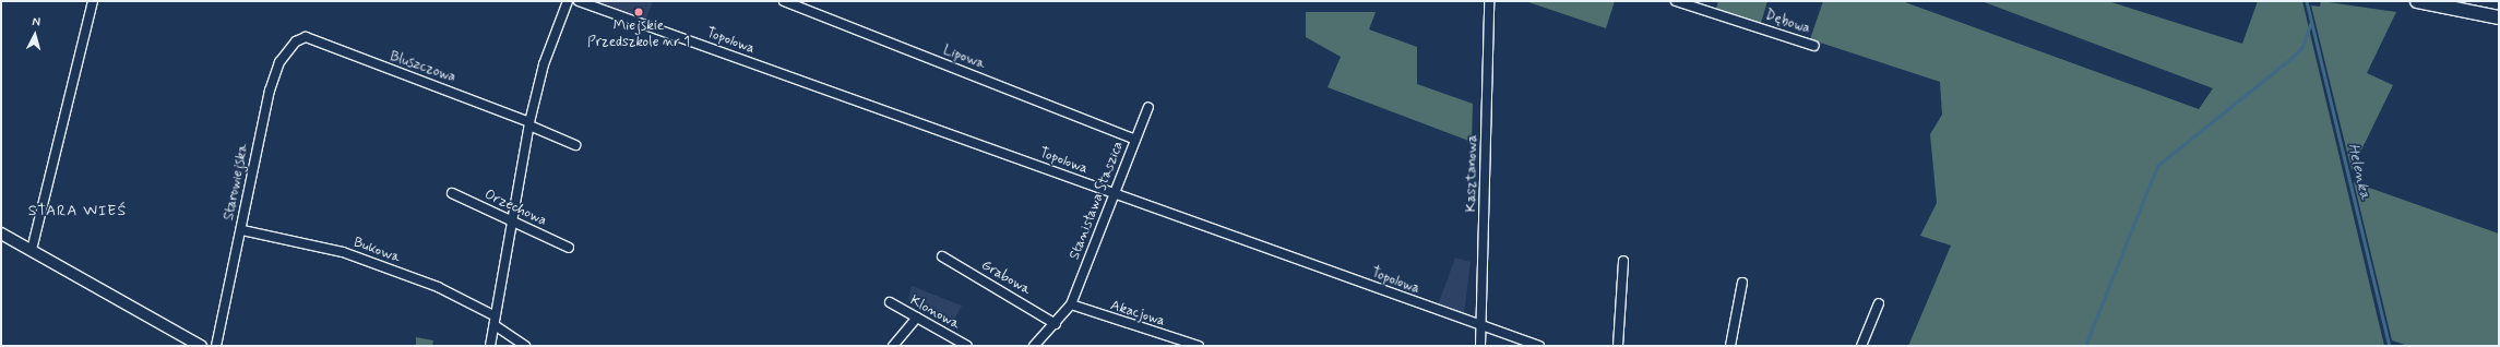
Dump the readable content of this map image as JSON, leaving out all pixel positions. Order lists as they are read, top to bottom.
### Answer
{
  "streets": {
    "street": [
      "Dębowa",
      "Topolowa",
      "Lipowa",
      "Bluszczowa",
      "Kasztanowa",
      "Starowiejska",
      "Stanisława Staszica",
      "Orzechowa",
      "Bukowa",
      "Grabowa",
      "Klonowa",
      "Akacjowa"
    ]
  },
  "crossings": [
    ["Topolowa", "Kasztanowa"],
    ["Topolowa", "Stanisława Staszica"],
    ["Lipowa", "Stanisława Staszica"],
    ["Bluszczowa", "Starowiejska"],
    ["Starowiejska", "Bukowa"],
    ["Stanisława Staszica", "Akacjowa"]
  ],
  "districts": ["STARA WIEŚ"],
  "water": ["Helenka"],
  "places": ["Miejskie Przedszkole nr 1"],
  "north": "top"
}
